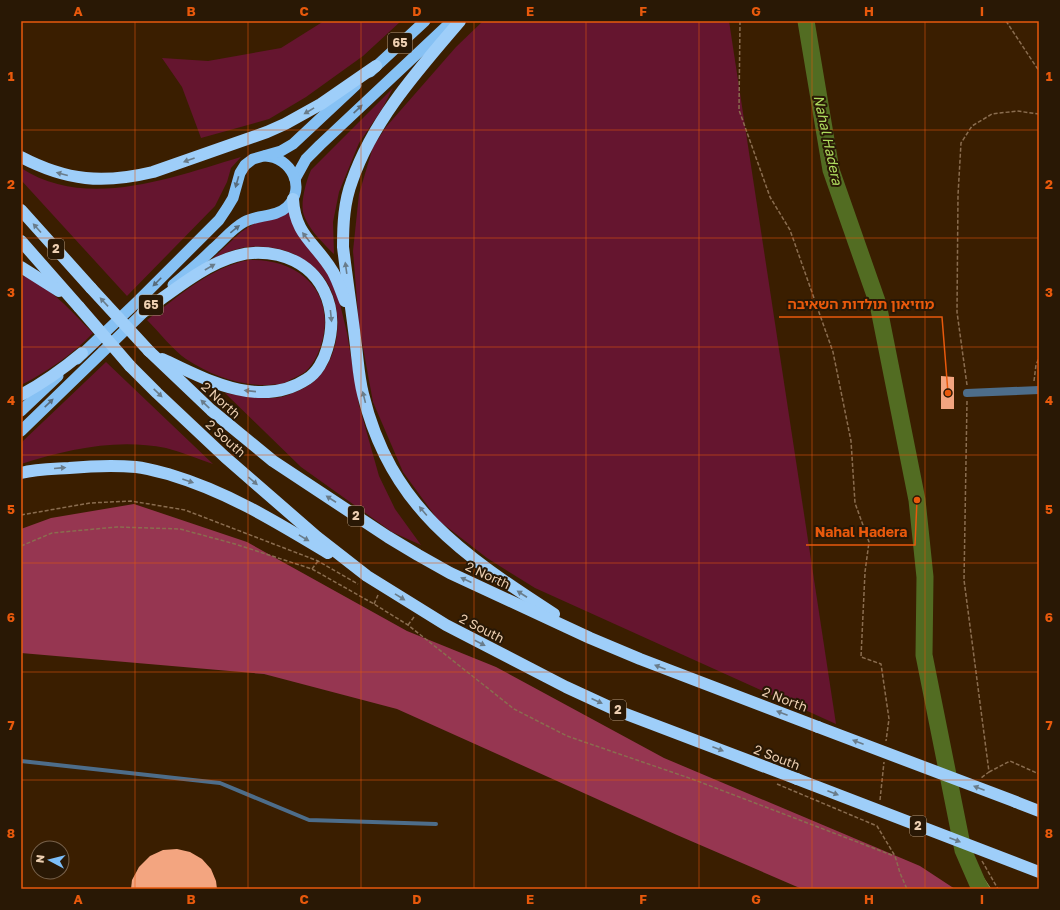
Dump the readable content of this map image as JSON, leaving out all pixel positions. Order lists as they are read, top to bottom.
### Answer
{
  "streets": {
    "highway": [
      "65",
      "2",
      "2 North",
      "2 South"
    ]
  },
  "one_way": ["2 North", "2 South"],
  "water": ["Nahal Hadera"],
  "places": ["מוזיאון תולדות השאיבה", "Nahal Hadera"],
  "north": "left",
  "grid": {
    "columns": [
      "A",
      "B",
      "C",
      "D",
      "E",
      "F",
      "G",
      "H",
      "I"
    ],
    "rows": [
      "1",
      "2",
      "3",
      "4",
      "5",
      "6",
      "7",
      "8"
    ]
  }
}
